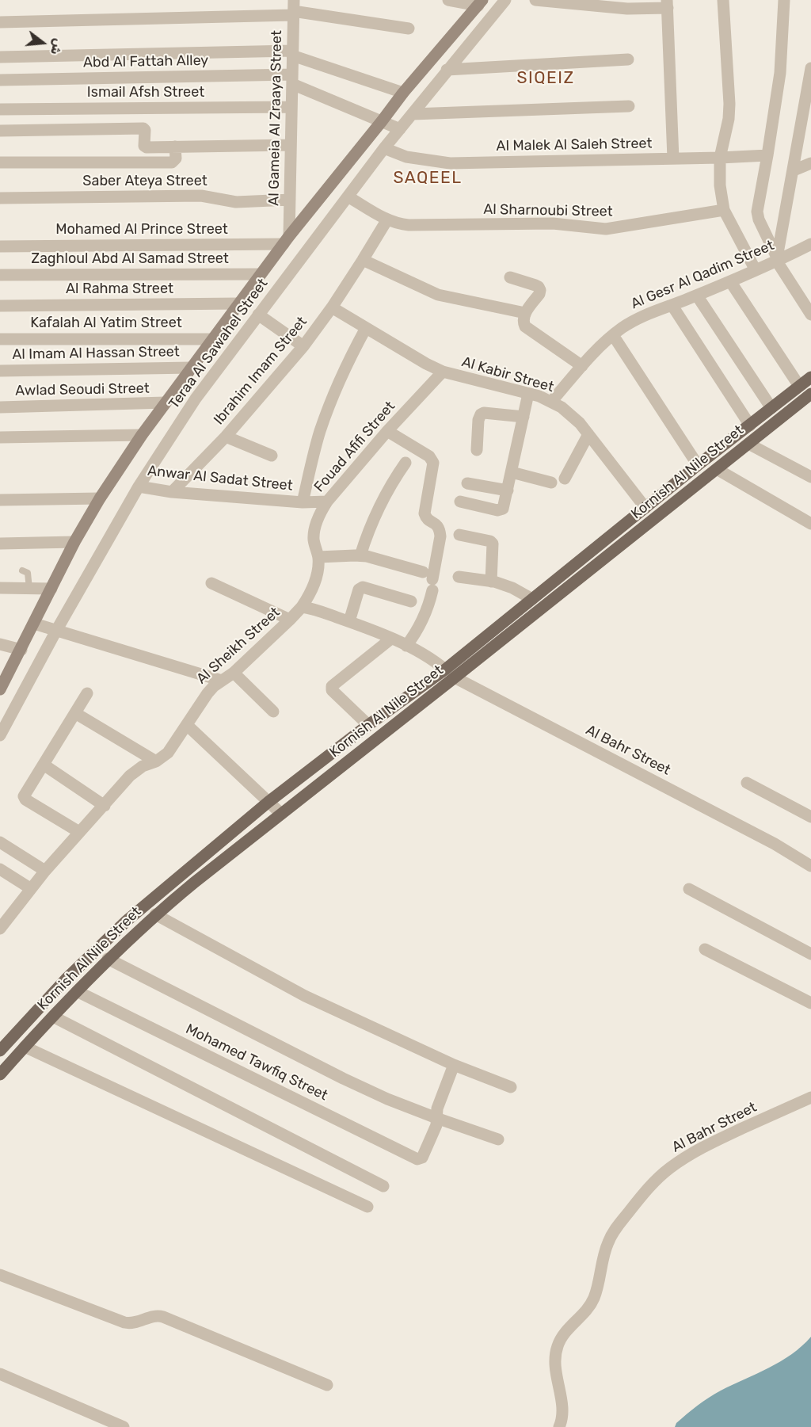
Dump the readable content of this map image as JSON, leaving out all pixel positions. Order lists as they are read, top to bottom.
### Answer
{
  "streets": {
    "main road": ["Teraa Al Sawahel Street", "Kornish Al Nile Street"],
    "street": [
      "Abd Al Fattah Alley",
      "Ismail Afsh Street",
      "Al Gameia Al Zraaya Street",
      "Al Malek Al Saleh Street",
      "Saber Ateya Street",
      "Al Sharnoubi Street",
      "Mohamed Al Prince Street",
      "Zaghloul Abd Al Samad Street",
      "Al Gesr Al Qadim Street",
      "Al Rahma Street",
      "Kafalah Al Yatim Street",
      "Al Imam Al Hassan Street",
      "Ibrahim Imam Street",
      "Al Kabir Street",
      "Awlad Seoudi Street",
      "Fouad Afifi Street",
      "Anwar Al Sadat Street",
      "Al Sheikh Street",
      "Al Bahr Street",
      "Mohamed Tawfiq Street"
    ]
  },
  "crossings": [
    ["Abd Al Fattah Alley", "Al Gameia Al Zraaya Street"],
    ["Ismail Afsh Street", "Al Gameia Al Zraaya Street"],
    ["Al Gameia Al Zraaya Street", "Saber Ateya Street"],
    ["Al Gameia Al Zraaya Street", "Mohamed Al Prince Street"],
    ["Al Gameia Al Zraaya Street", "Teraa Al Sawahel Street"],
    ["Al Malek Al Saleh Street", "Teraa Al Sawahel Street"],
    ["Al Sharnoubi Street", "Teraa Al Sawahel Street"],
    ["Al Sharnoubi Street", "Ibrahim Imam Street"],
    ["Mohamed Al Prince Street", "Teraa Al Sawahel Street"],
    ["Zaghloul Abd Al Samad Street", "Teraa Al Sawahel Street"],
    ["Al Gesr Al Qadim Street", "Al Kabir Street"],
    ["Al Rahma Street", "Teraa Al Sawahel Street"],
    ["Kafalah Al Yatim Street", "Teraa Al Sawahel Street"],
    ["Teraa Al Sawahel Street", "Al Imam Al Hassan Street"],
    ["Teraa Al Sawahel Street", "Awlad Seoudi Street"],
    ["Teraa Al Sawahel Street", "Anwar Al Sadat Street"],
    ["Ibrahim Imam Street", "Al Kabir Street"],
    ["Ibrahim Imam Street", "Anwar Al Sadat Street"],
    ["Al Kabir Street", "Fouad Afifi Street"],
    ["Al Kabir Street", "Kornish Al Nile Street"],
    ["Fouad Afifi Street", "Anwar Al Sadat Street"],
    ["Fouad Afifi Street", "Al Sheikh Street"],
    ["Kornish Al Nile Street", "Al Sheikh Street"],
    ["Kornish Al Nile Street", "Al Bahr Street"],
    ["Kornish Al Nile Street", "Mohamed Tawfiq Street"]
  ],
  "districts": ["SIQEIZ", "SAQEEL"],
  "north": "right"
}
